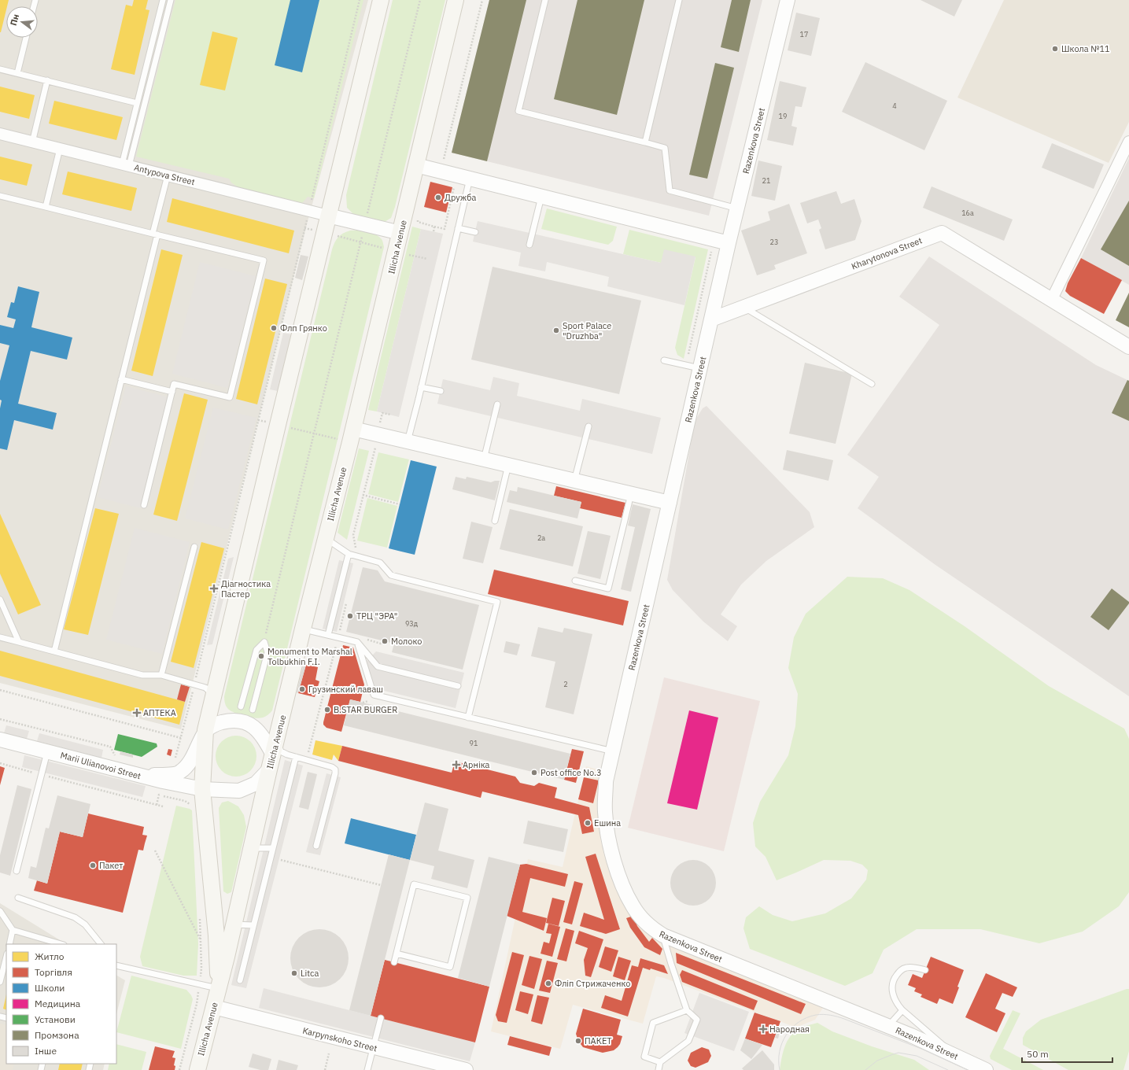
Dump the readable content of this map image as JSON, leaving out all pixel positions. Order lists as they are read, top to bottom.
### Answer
{
  "streets": {
    "main road": ["Illicha Avenue"],
    "street": [
      "Razenkova Street",
      "Antypova Street",
      "Kharytonova Street",
      "Marii Ulianovoi Street",
      "Karpynskoho Street"
    ]
  },
  "crossings": [
    ["Razenkova Street", "Kharytonova Street"],
    ["Antypova Street", "Illicha Avenue"],
    ["Illicha Avenue", "Marii Ulianovoi Street"],
    ["Illicha Avenue", "Karpynskoho Street"]
  ],
  "places": {
    "other": [
      "Школа №11",
      "Дружба",
      "Флп Грянко",
      "Sport Palace \"Druzhba\"",
      "ТРЦ \"ЭРА\"",
      "Молоко",
      "Monument to Marshal Tolbukhin F.I.",
      "Грузинский лаваш",
      "B.STAR BURGER",
      "Post office No.3",
      "Ешина",
      "Пакет",
      "Litca",
      "Фліп Стрижаченко",
      "ПАКЕТ"
    ],
    "health": [
      "Діагностика Пастер",
      "АПТЕКА",
      "Арніка",
      "Народная"
    ]
  },
  "house_numbers": [
    "17",
    "4",
    "19",
    "21",
    "16а",
    "23",
    "2а",
    "93д",
    "2",
    "91"
  ],
  "legend": [
    "Житло",
    "Торгівля",
    "Школи",
    "Медицина",
    "Установи",
    "Промзона",
    "Інше"
  ],
  "scale_bar": "50 m",
  "north": "left"
}
